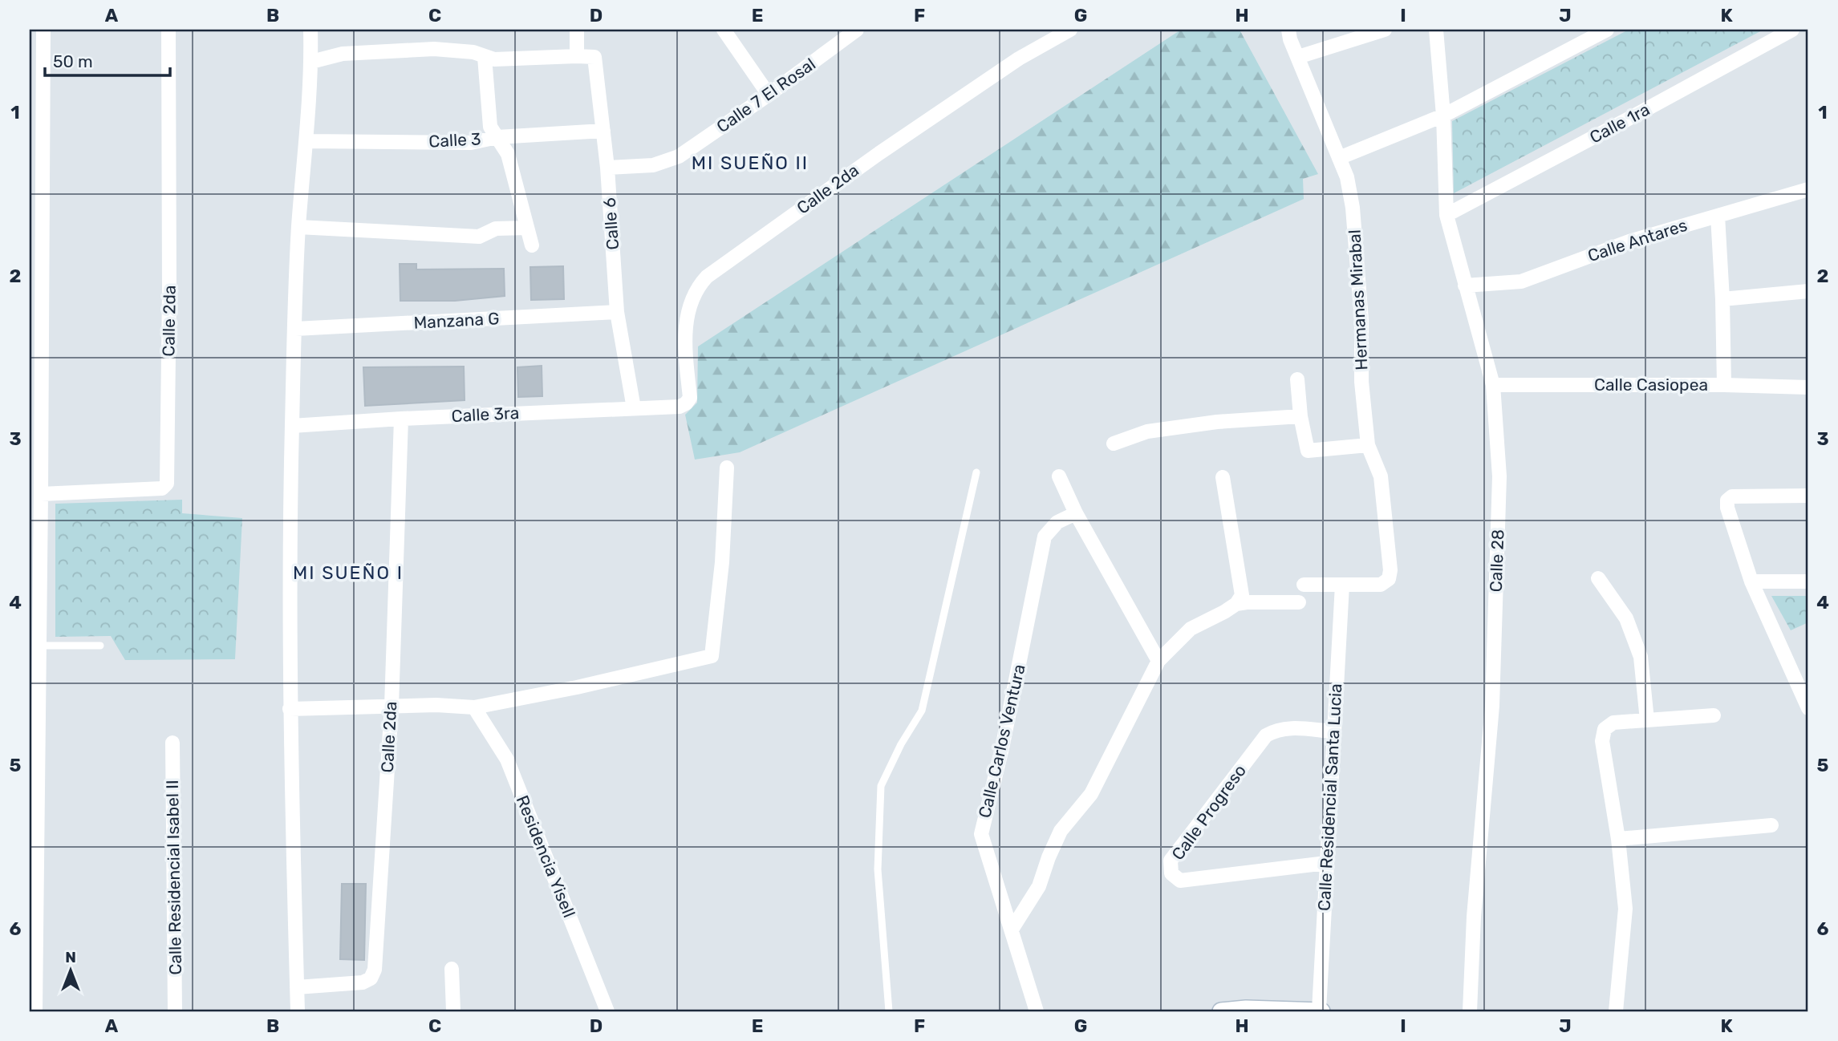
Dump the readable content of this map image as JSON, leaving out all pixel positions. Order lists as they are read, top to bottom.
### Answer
{
  "streets": {
    "street": [
      "Calle 7 El Rosal",
      "Calle 1ra",
      "Calle 3",
      "Calle 2da",
      "Calle 6",
      "Calle Antares",
      "Hermanas Mirabal",
      "Manzana G",
      "Calle Casiopea",
      "Calle 3ra",
      "Calle 28",
      "Calle Carlos Ventura",
      "Calle Residencial Santa Lucia",
      "Calle Progreso",
      "Residencia Yisell",
      "Calle Residencial Isabel II"
    ]
  },
  "crossings": [
    ["Calle 7 El Rosal", "Calle 6"],
    ["Calle 1ra", "Calle 28"],
    ["Calle 3", "Calle 6"],
    ["Calle 2da", "Calle 3ra"],
    ["Calle 6", "Manzana G"],
    ["Calle 6", "Calle 3ra"],
    ["Calle Antares", "Calle 28"],
    ["Hermanas Mirabal", "Calle Residencial Santa Lucia"],
    ["Calle Casiopea", "Calle 28"],
    ["Calle Residencial Santa Lucia", "Calle Progreso"]
  ],
  "districts": ["MI SUEÑO II", "MI SUEÑO I"],
  "scale_bar": "50 m",
  "north": "top",
  "grid": {
    "columns": [
      "A",
      "B",
      "C",
      "D",
      "E",
      "F",
      "G",
      "H",
      "I",
      "J",
      "K"
    ],
    "rows": [
      "1",
      "2",
      "3",
      "4",
      "5",
      "6"
    ]
  }
}
